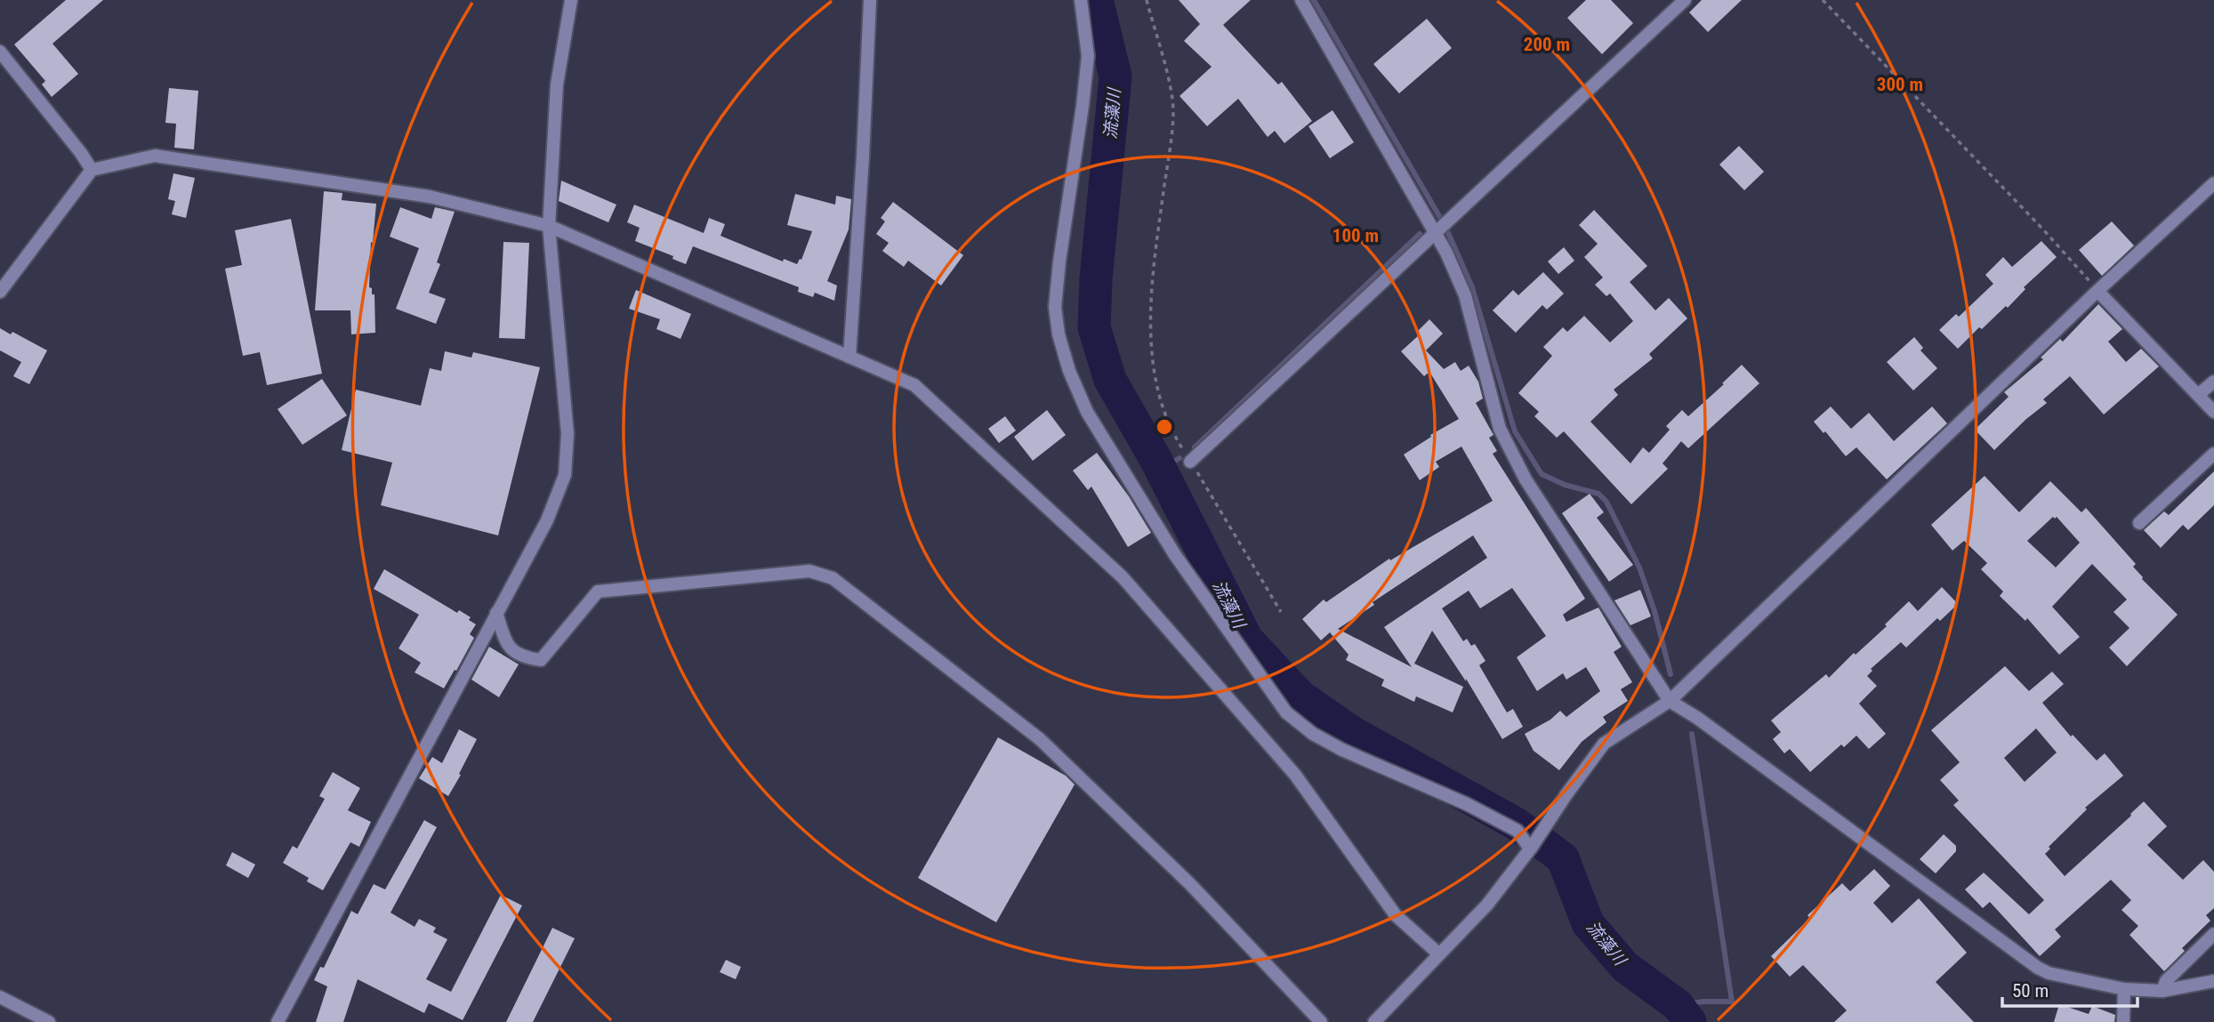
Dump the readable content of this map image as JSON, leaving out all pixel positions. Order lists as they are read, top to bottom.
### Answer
{
  "water": ["流藻川"],
  "scale_bar": "50 m",
  "rings": ["200 m", "300 m", "100 m"]
}
